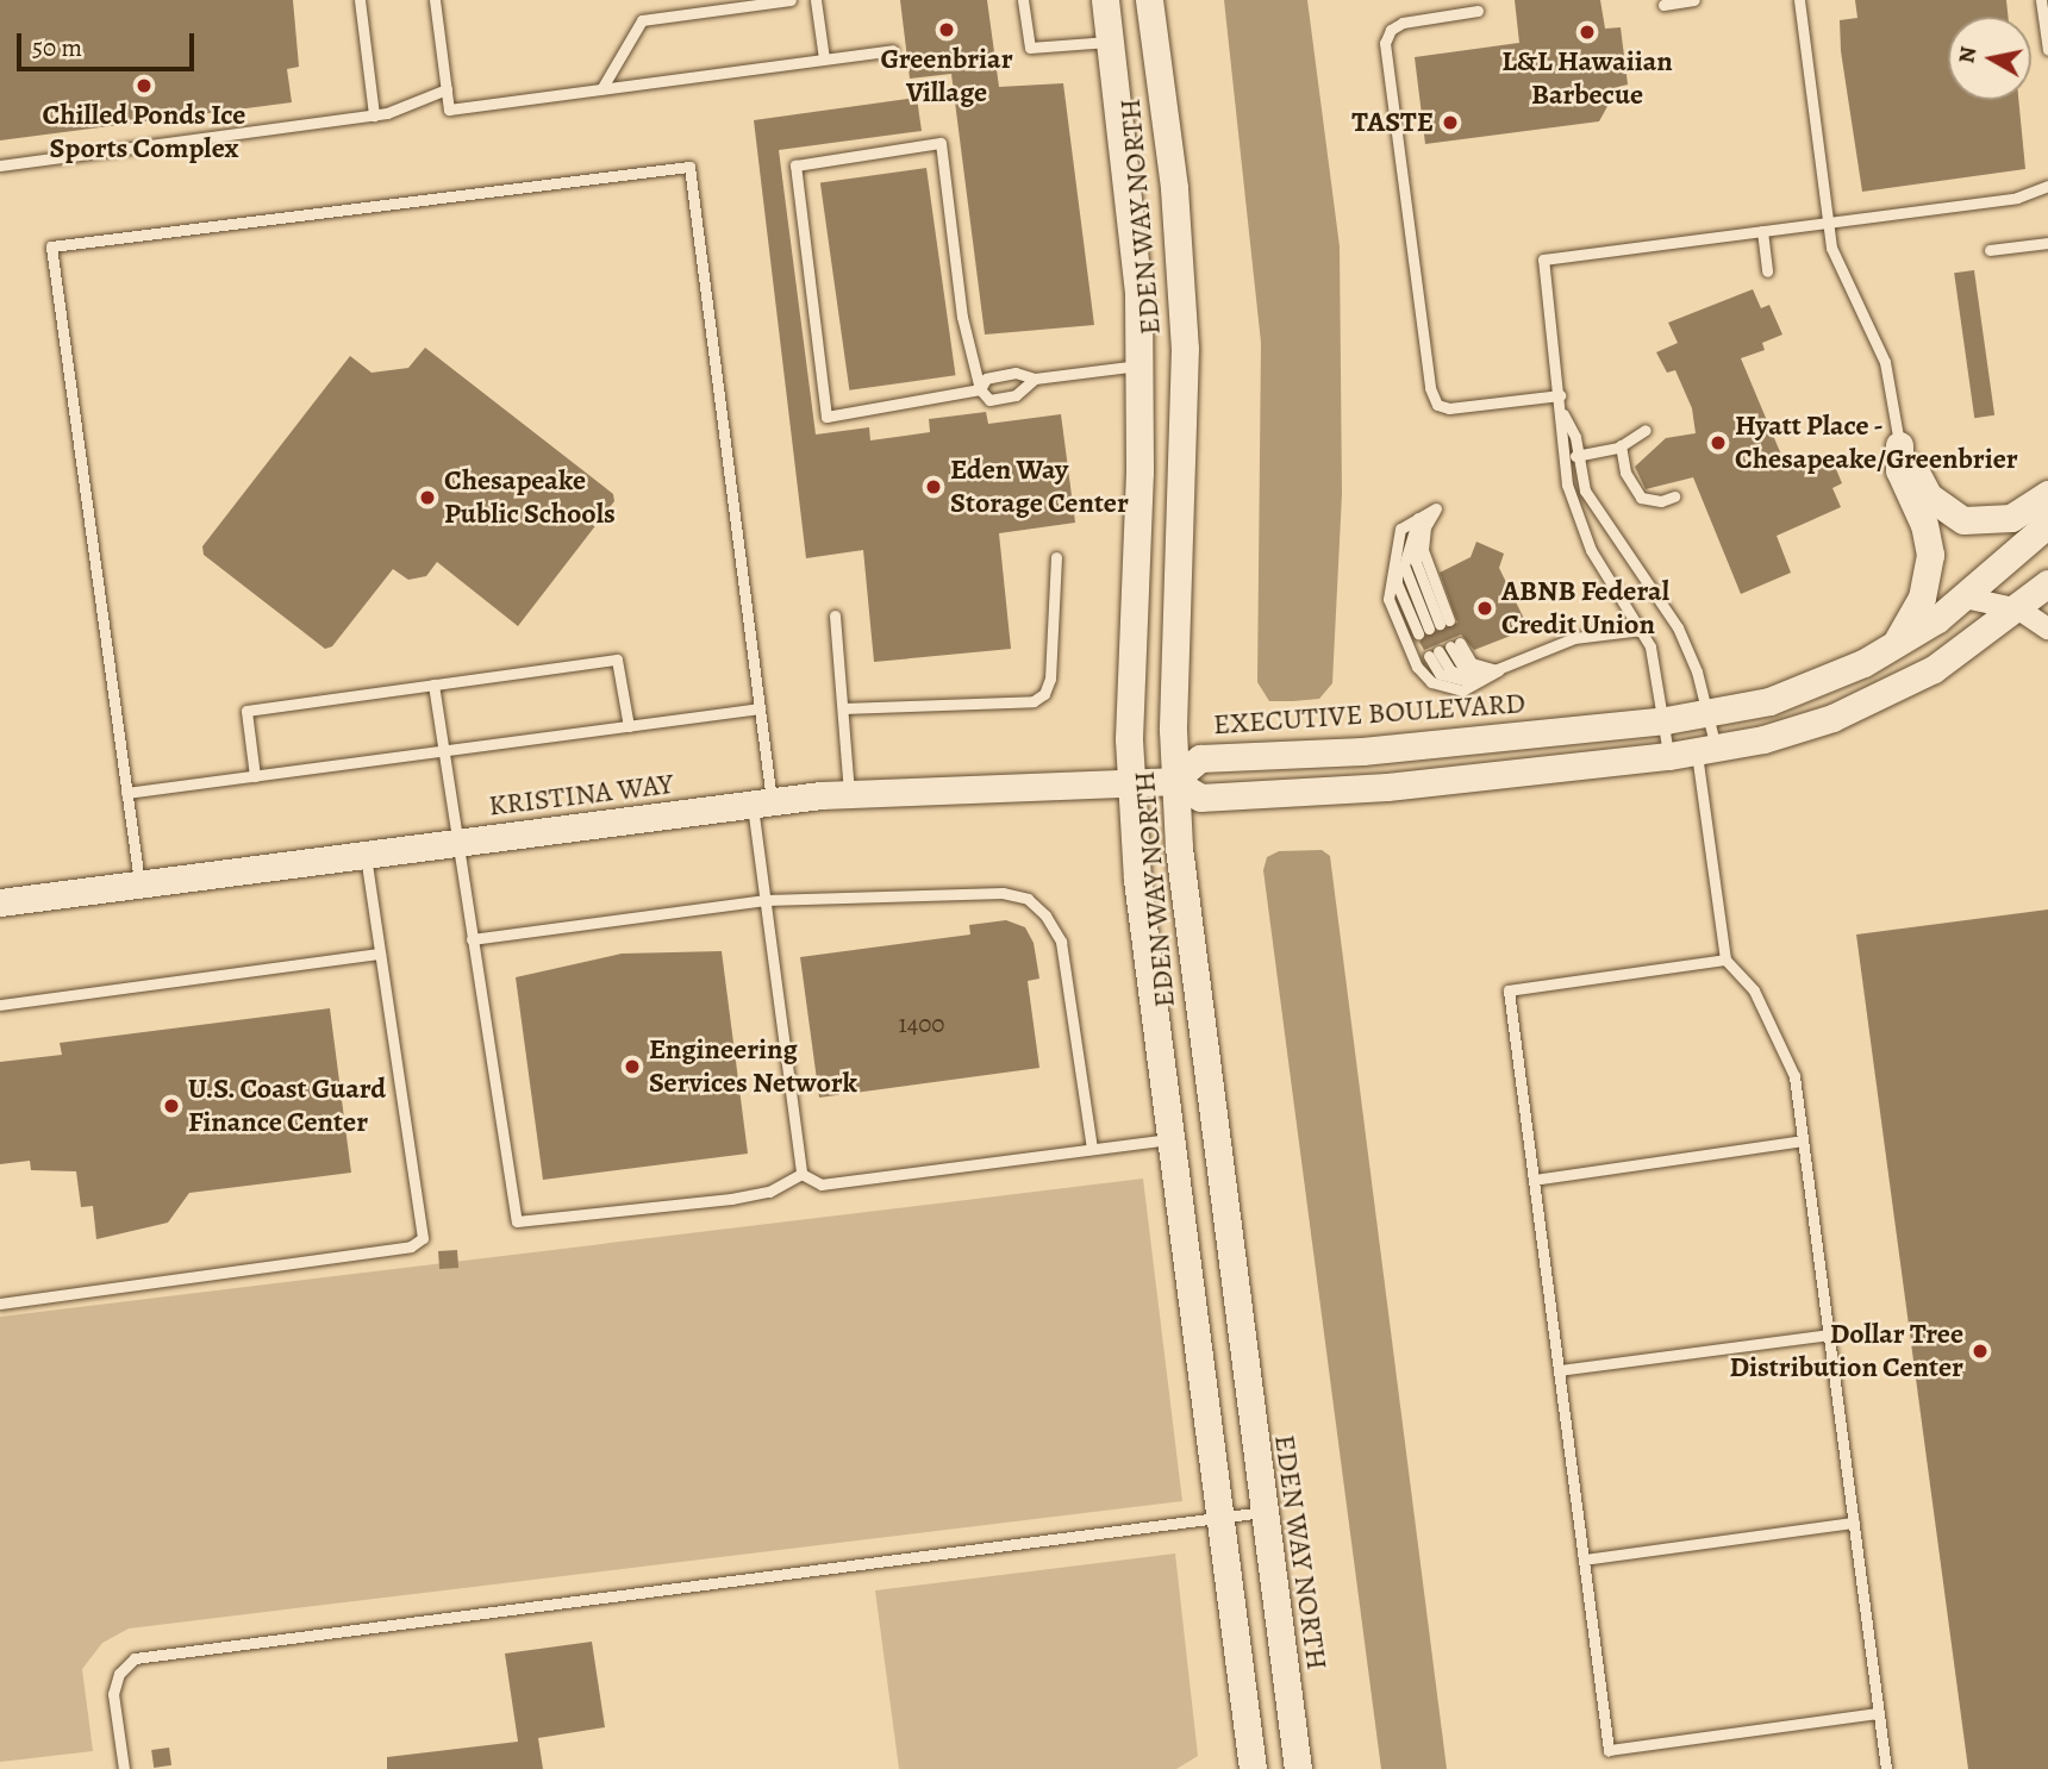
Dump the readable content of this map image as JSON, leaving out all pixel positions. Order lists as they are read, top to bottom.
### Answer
{
  "streets": {
    "street": ["EDEN WAY NORTH", "EXECUTIVE BOULEVARD", "KRISTINA WAY"]
  },
  "crossings": [
    ["EDEN WAY NORTH", "EXECUTIVE BOULEVARD"],
    ["EDEN WAY NORTH", "KRISTINA WAY"],
    ["EXECUTIVE BOULEVARD", "KRISTINA WAY"]
  ],
  "places": [
    "Greenbriar Village",
    "L&L Hawaiian Barbecue",
    "Chilled Ponds Ice Sports Complex",
    "TASTE",
    "Hyatt Place - Chesapeake/Greenbrier",
    "Eden Way Storage Center",
    "Chesapeake Public Schools",
    "ABNB Federal Credit Union",
    "Engineering Services Network",
    "U.S. Coast Guard Finance Center",
    "Dollar Tree Distribution Center"
  ],
  "house_numbers": ["1400"],
  "scale_bar": "50 m",
  "north": "left"
}
